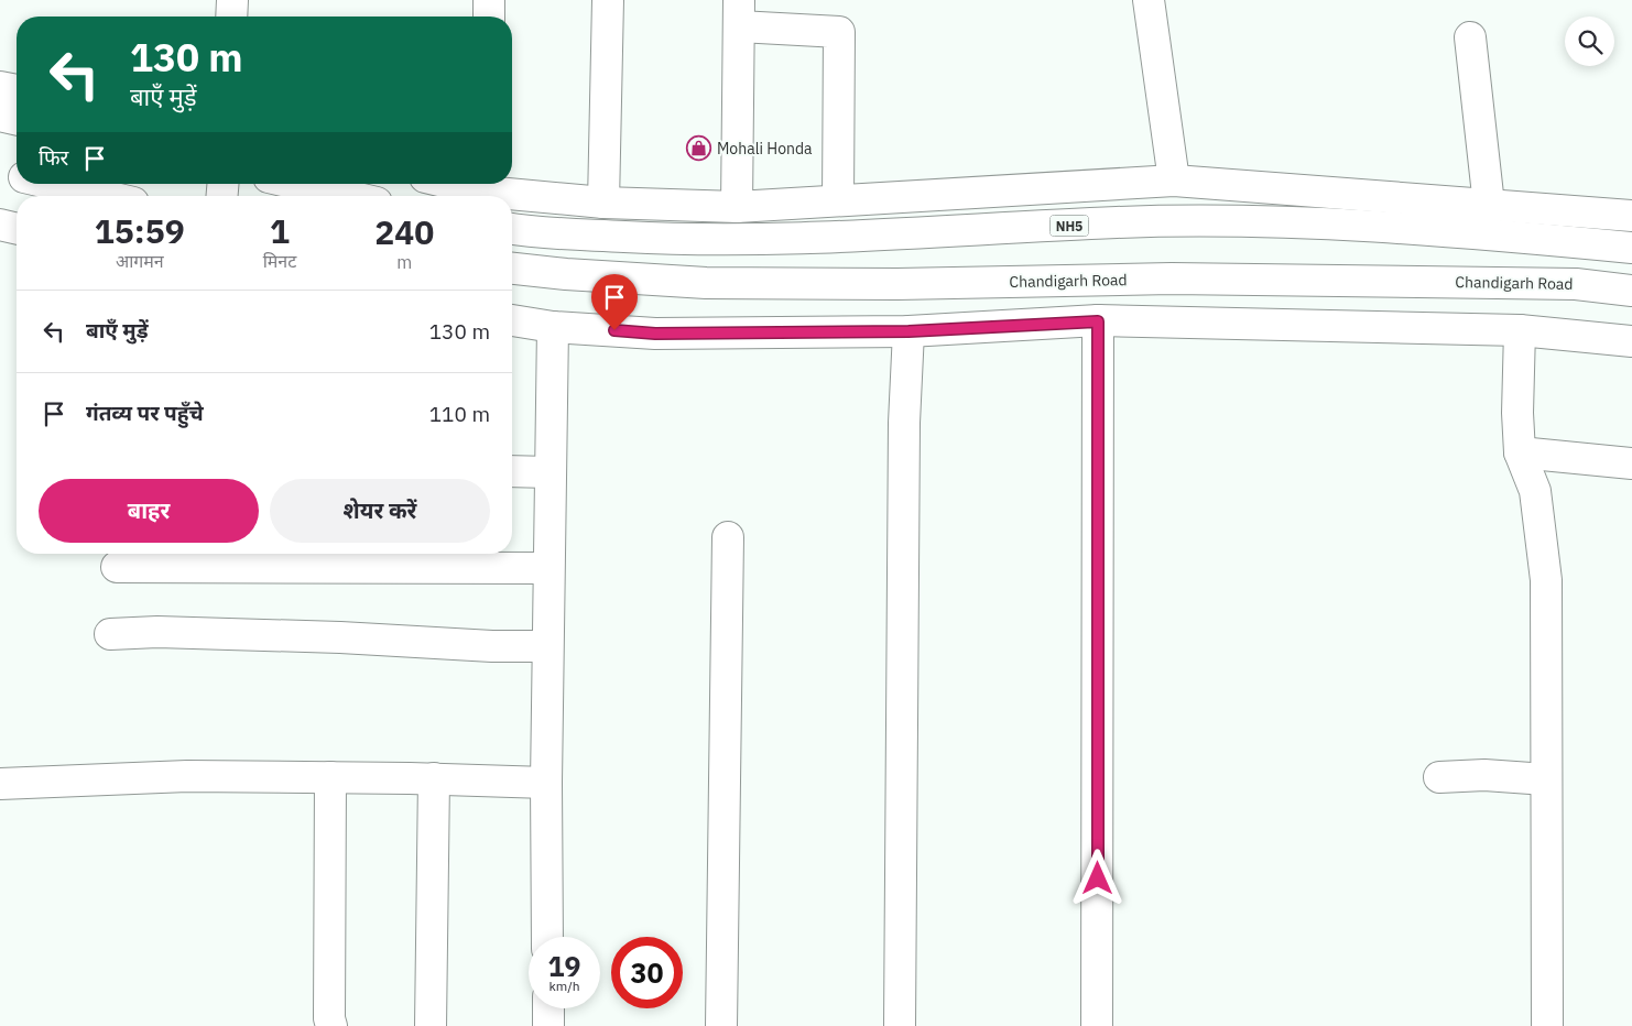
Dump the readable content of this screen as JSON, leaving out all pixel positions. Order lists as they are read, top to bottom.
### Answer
{
  "streets": {
    "main road": ["NH5", "Chandigarh Road"]
  },
  "places": {
    "shop": ["Mohali Honda"]
  },
  "page": {
    "turn": ["130 m", "बाएँ मुड़ें"],
    "then": "फिर",
    "eta": [
      "15:59",
      "आगमन",
      "1",
      "मिनट",
      "240",
      "m"
    ],
    "list": [
      {
        "name": "बाएँ मुड़ें",
        "value": "130 m"
      },
      {
        "name": "गंतव्य पर पहुँचे",
        "value": "110 m"
      }
    ],
    "buttons": ["बाहर", "शेयर करें"],
    "speed": "19 km/h",
    "limit": "30"
  }
}
